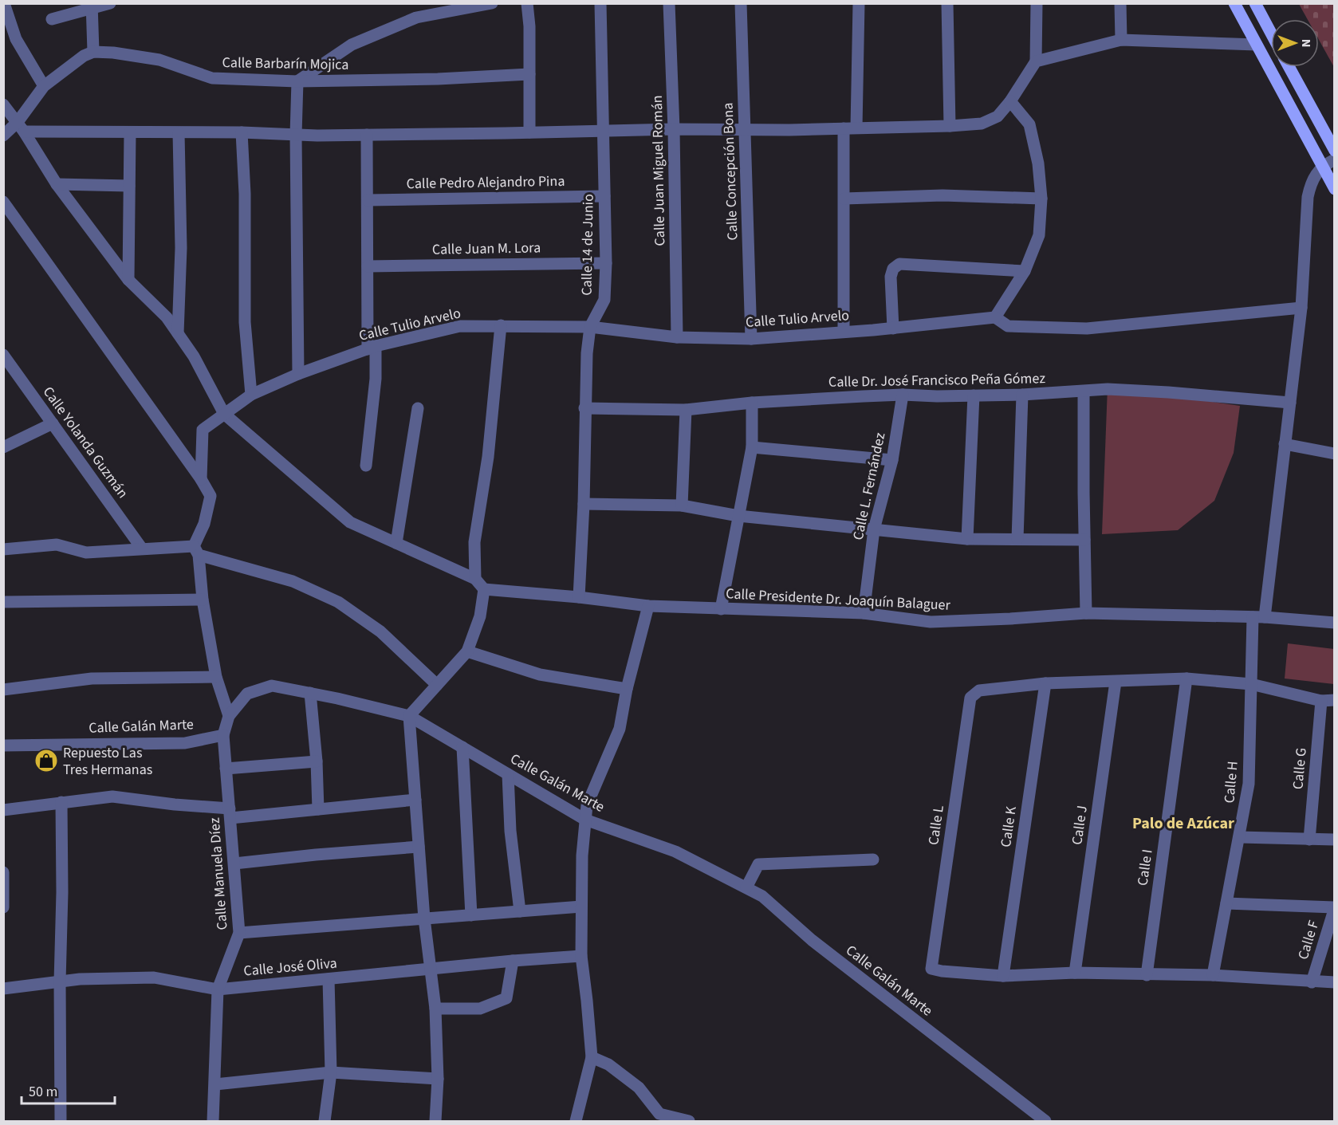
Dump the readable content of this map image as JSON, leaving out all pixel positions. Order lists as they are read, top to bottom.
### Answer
{
  "streets": {
    "street": [
      "Calle Barbarín Mojica",
      "Calle Juan Miguel Román",
      "Calle Concepción Bona",
      "Calle Pedro Alejandro Pina",
      "Calle 14 de Junio",
      "Calle Juan M. Lora",
      "Calle Tulio Arvelo",
      "Calle Dr. José Francisco Peña Gómez",
      "Calle Yolanda Guzmán",
      "Calle L. Fernández",
      "Calle Presidente Dr. Joaquín Balaguer",
      "Calle Galán Marte",
      "Calle G",
      "Calle H",
      "Calle L",
      "Calle J",
      "Calle K",
      "Calle I",
      "Calle Manuela Díez",
      "Calle F",
      "Calle José Oliva"
    ]
  },
  "crossings": [
    ["Calle Juan Miguel Román", "Calle Tulio Arvelo"],
    ["Calle Concepción Bona", "Calle Tulio Arvelo"],
    ["Calle Pedro Alejandro Pina", "Calle 14 de Junio"],
    ["Calle 14 de Junio", "Calle Juan M. Lora"],
    ["Calle 14 de Junio", "Calle Tulio Arvelo"],
    ["Calle 14 de Junio", "Calle Dr. José Francisco Peña Gómez"],
    ["Calle 14 de Junio", "Calle Presidente Dr. Joaquín Balaguer"],
    ["Calle Dr. José Francisco Peña Gómez", "Calle L. Fernández"],
    ["Calle Dr. José Francisco Peña Gómez", "Calle H"],
    ["Calle L. Fernández", "Calle Presidente Dr. Joaquín Balaguer"],
    ["Calle Presidente Dr. Joaquín Balaguer", "Calle H"],
    ["Calle Galán Marte", "Calle Manuela Díez"],
    ["Calle L", "Calle K"],
    ["Calle Manuela Díez", "Calle José Oliva"]
  ],
  "districts": ["Palo de Azúcar"],
  "places": {
    "shop": ["Repuesto Las Tres Hermanas"]
  },
  "scale_bar": "50 m",
  "north": "right"
}
